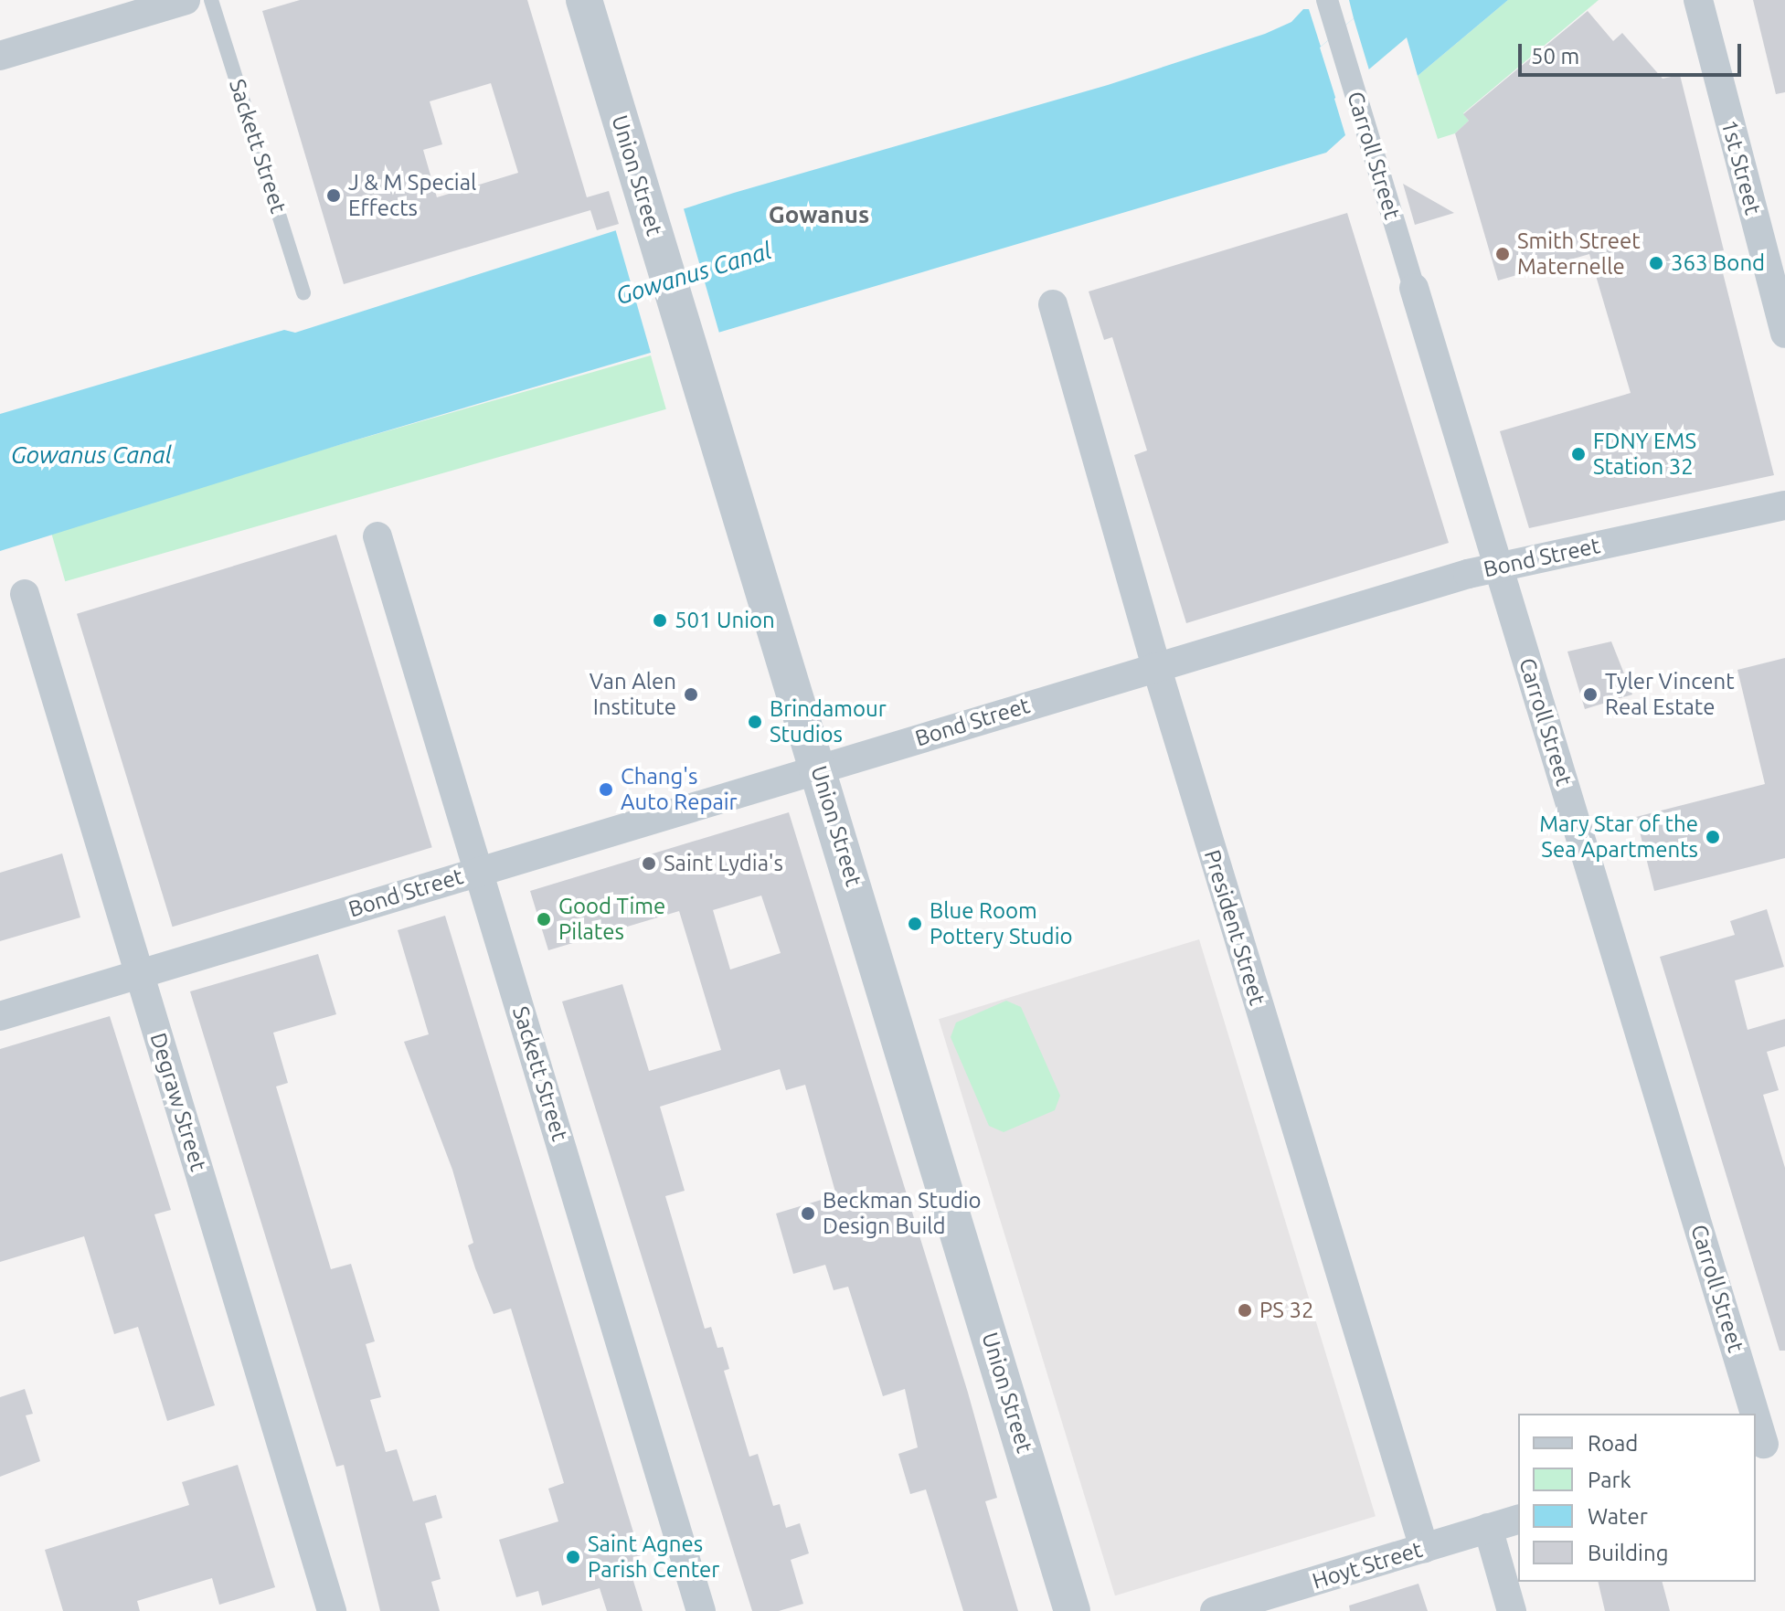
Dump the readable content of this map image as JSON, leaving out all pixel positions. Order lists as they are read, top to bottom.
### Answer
{
  "streets": {
    "street": [
      "Sackett Street",
      "Carroll Street",
      "1st Street",
      "Union Street",
      "Bond Street",
      "President Street",
      "Degraw Street",
      "Hoyt Street"
    ]
  },
  "crossings": [
    ["Sackett Street", "Bond Street"],
    ["Carroll Street", "Bond Street"],
    ["Union Street", "Bond Street"],
    ["Bond Street", "President Street"],
    ["Bond Street", "Degraw Street"],
    ["President Street", "Hoyt Street"]
  ],
  "districts": ["Gowanus"],
  "water": ["Gowanus Canal"],
  "places": [
    "J & M Special Effects",
    "Smith Street Maternelle",
    "363 Bond",
    "FDNY EMS Station 32",
    "501 Union",
    "Van Alen Institute",
    "Tyler Vincent Real Estate",
    "Brindamour Studios",
    "Chang's Auto Repair",
    "Mary Star of the Sea Apartments",
    "Saint Lydia's",
    "Good Time Pilates",
    "Blue Room Pottery Studio",
    "Beckman Studio Design Build",
    "PS 32",
    "Saint Agnes Parish Center"
  ],
  "legend": [
    "Road",
    "Park",
    "Water",
    "Building"
  ],
  "scale_bar": "50 m"
}
